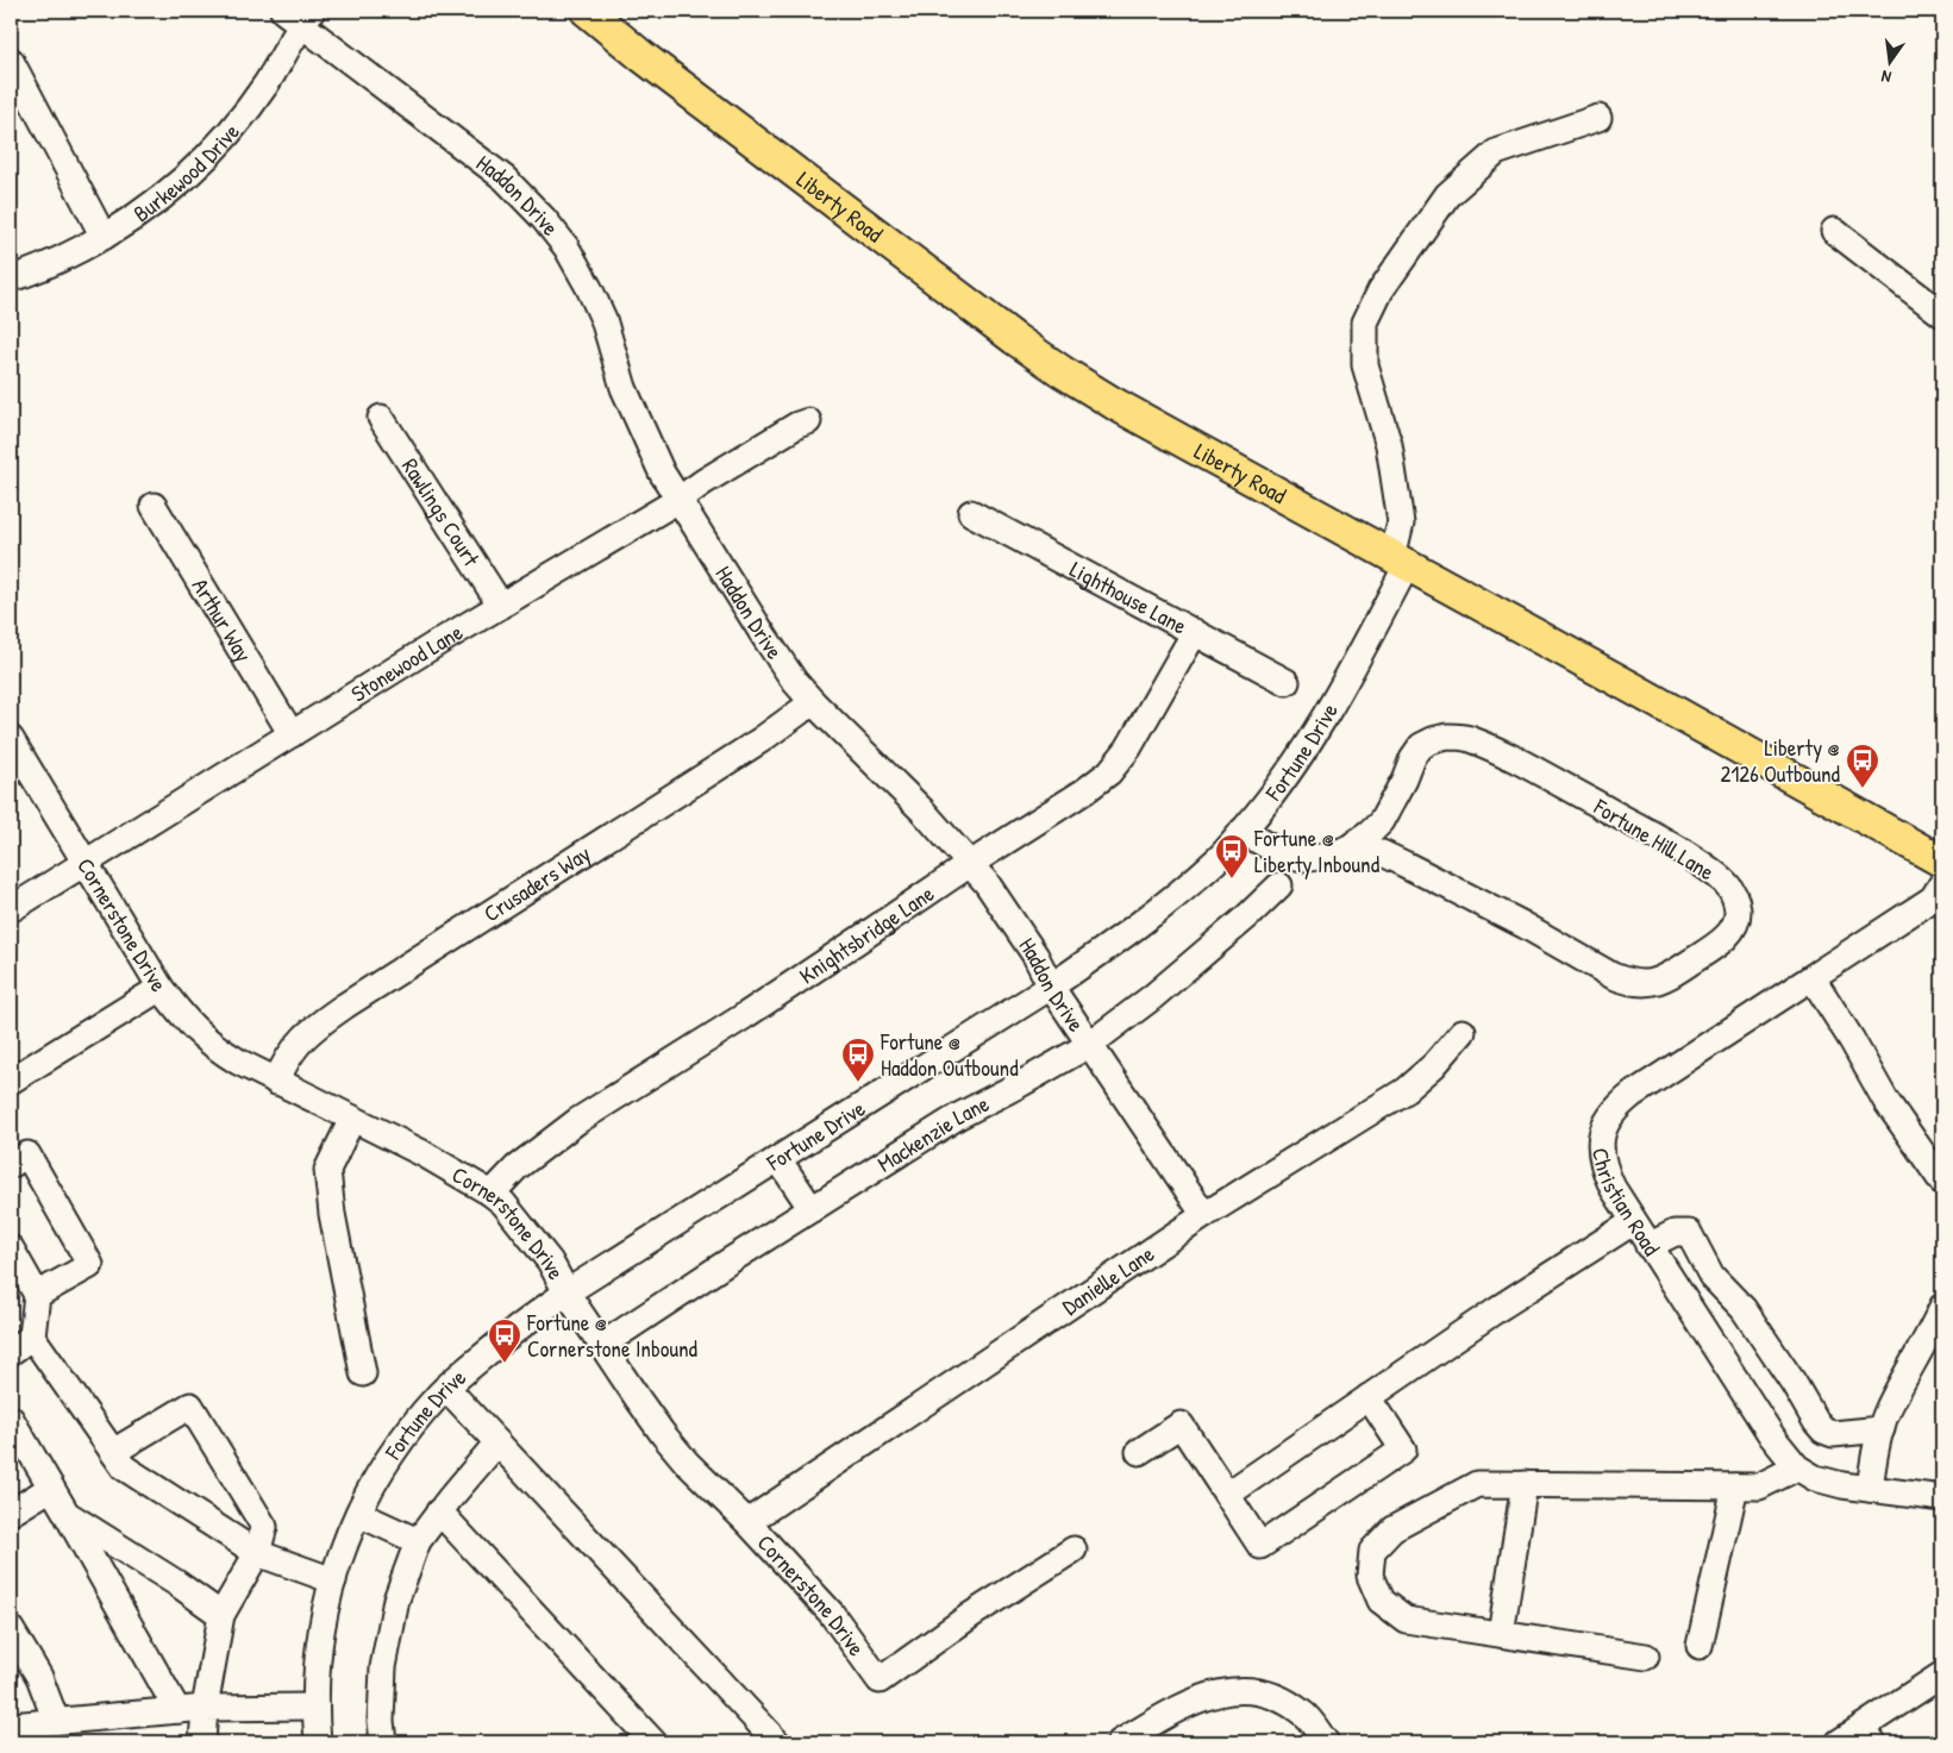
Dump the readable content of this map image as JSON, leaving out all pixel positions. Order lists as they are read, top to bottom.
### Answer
{
  "streets": {
    "main road": ["Liberty Road"],
    "street": [
      "Burkewood Drive",
      "Haddon Drive",
      "Rawlings Court",
      "Lighthouse Lane",
      "Arthur Way",
      "Stonewood Lane",
      "Fortune Drive",
      "Fortune Hill Lane",
      "Crusaders Way",
      "Cornerstone Drive",
      "Knightsbridge Lane",
      "Mackenzie Lane",
      "Christian Road",
      "Danielle Lane"
    ]
  },
  "crossings": [
    ["Burkewood Drive", "Haddon Drive"],
    ["Haddon Drive", "Stonewood Lane"],
    ["Haddon Drive", "Fortune Drive"],
    ["Haddon Drive", "Crusaders Way"],
    ["Haddon Drive", "Knightsbridge Lane"],
    ["Haddon Drive", "Mackenzie Lane"],
    ["Haddon Drive", "Danielle Lane"],
    ["Liberty Road", "Fortune Drive"],
    ["Rawlings Court", "Stonewood Lane"],
    ["Lighthouse Lane", "Knightsbridge Lane"],
    ["Arthur Way", "Stonewood Lane"],
    ["Stonewood Lane", "Cornerstone Drive"],
    ["Fortune Drive", "Fortune Hill Lane"],
    ["Fortune Drive", "Cornerstone Drive"],
    ["Crusaders Way", "Cornerstone Drive"],
    ["Cornerstone Drive", "Knightsbridge Lane"],
    ["Cornerstone Drive", "Mackenzie Lane"],
    ["Cornerstone Drive", "Danielle Lane"]
  ],
  "places": {
    "bus stop": [
      "Liberty @ 2126 Outbound",
      "Fortune @ Liberty Inbound",
      "Fortune @ Haddon Outbound",
      "Fortune @ Cornerstone Inbound"
    ]
  },
  "north": "bottom"
}
